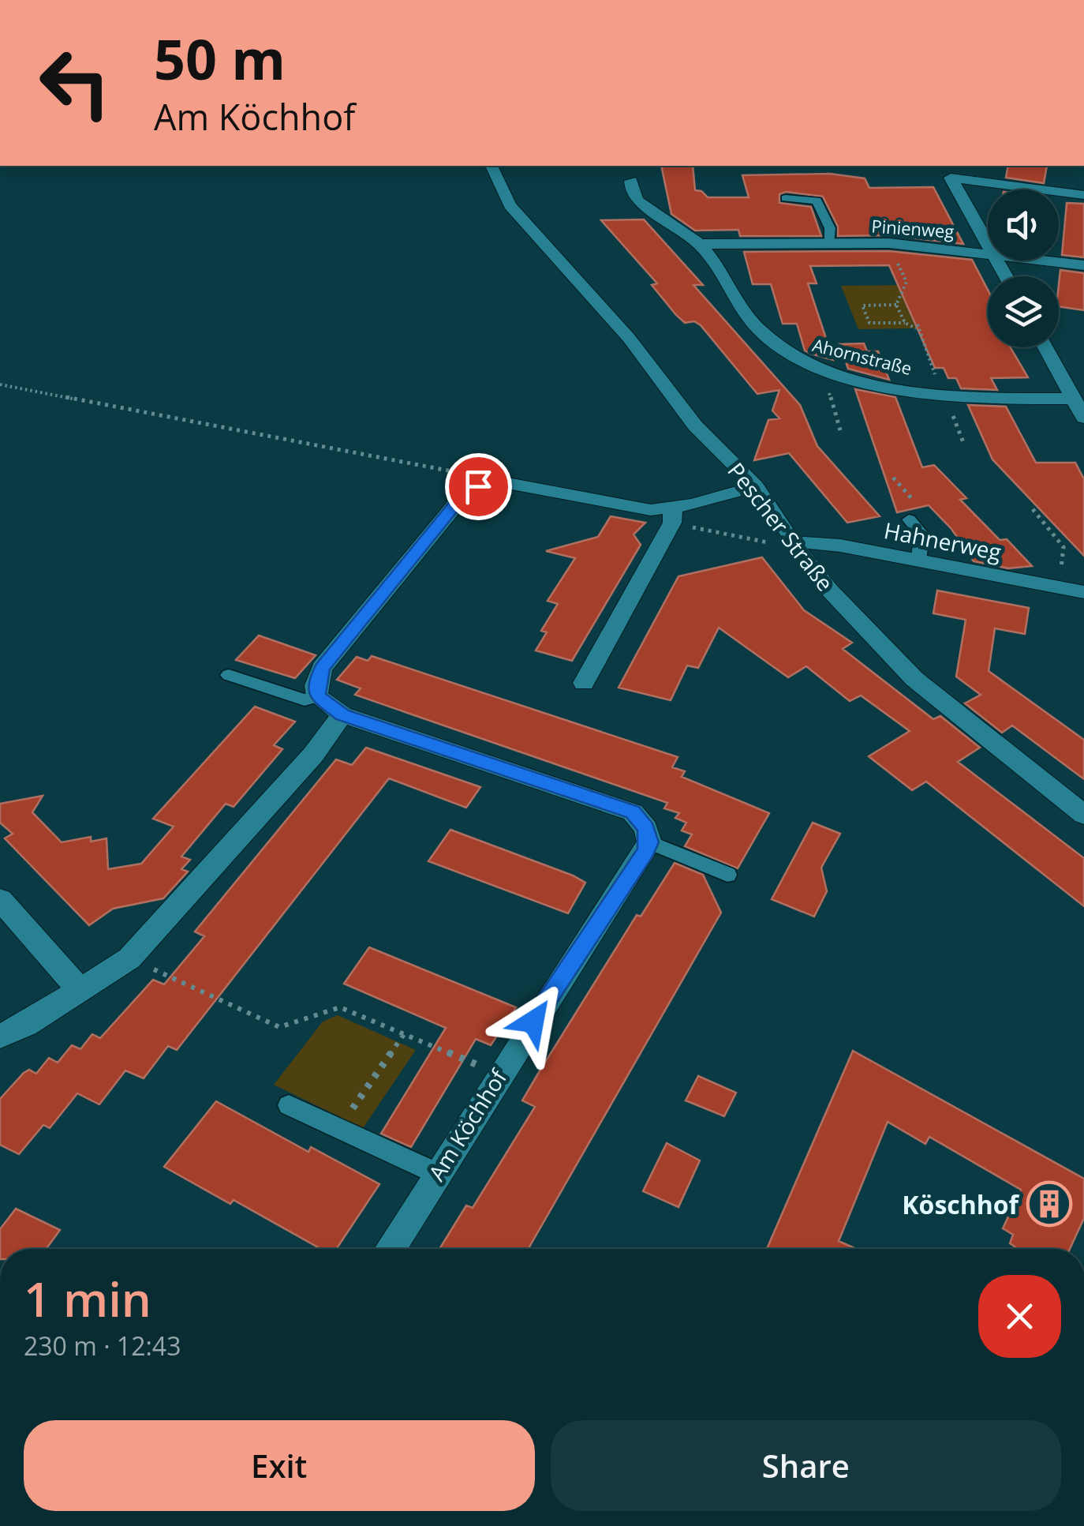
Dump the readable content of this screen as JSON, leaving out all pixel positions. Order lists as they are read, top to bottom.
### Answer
{
  "streets": {
    "street": [
      "Pinienweg",
      "Ahornstraße",
      "Pescher Straße",
      "Hahnerweg",
      "Am Köchhof"
    ]
  },
  "crossings": [
    ["Pinienweg", "Ahornstraße"],
    ["Pescher Straße", "Hahnerweg"]
  ],
  "places": {
    "building": ["Köschhof"]
  },
  "page": {
    "turn": ["50 m", "Am Köchhof"],
    "heading": ["1 min", "230 m · 12:43"],
    "buttons": ["Exit", "Share"]
  }
}
